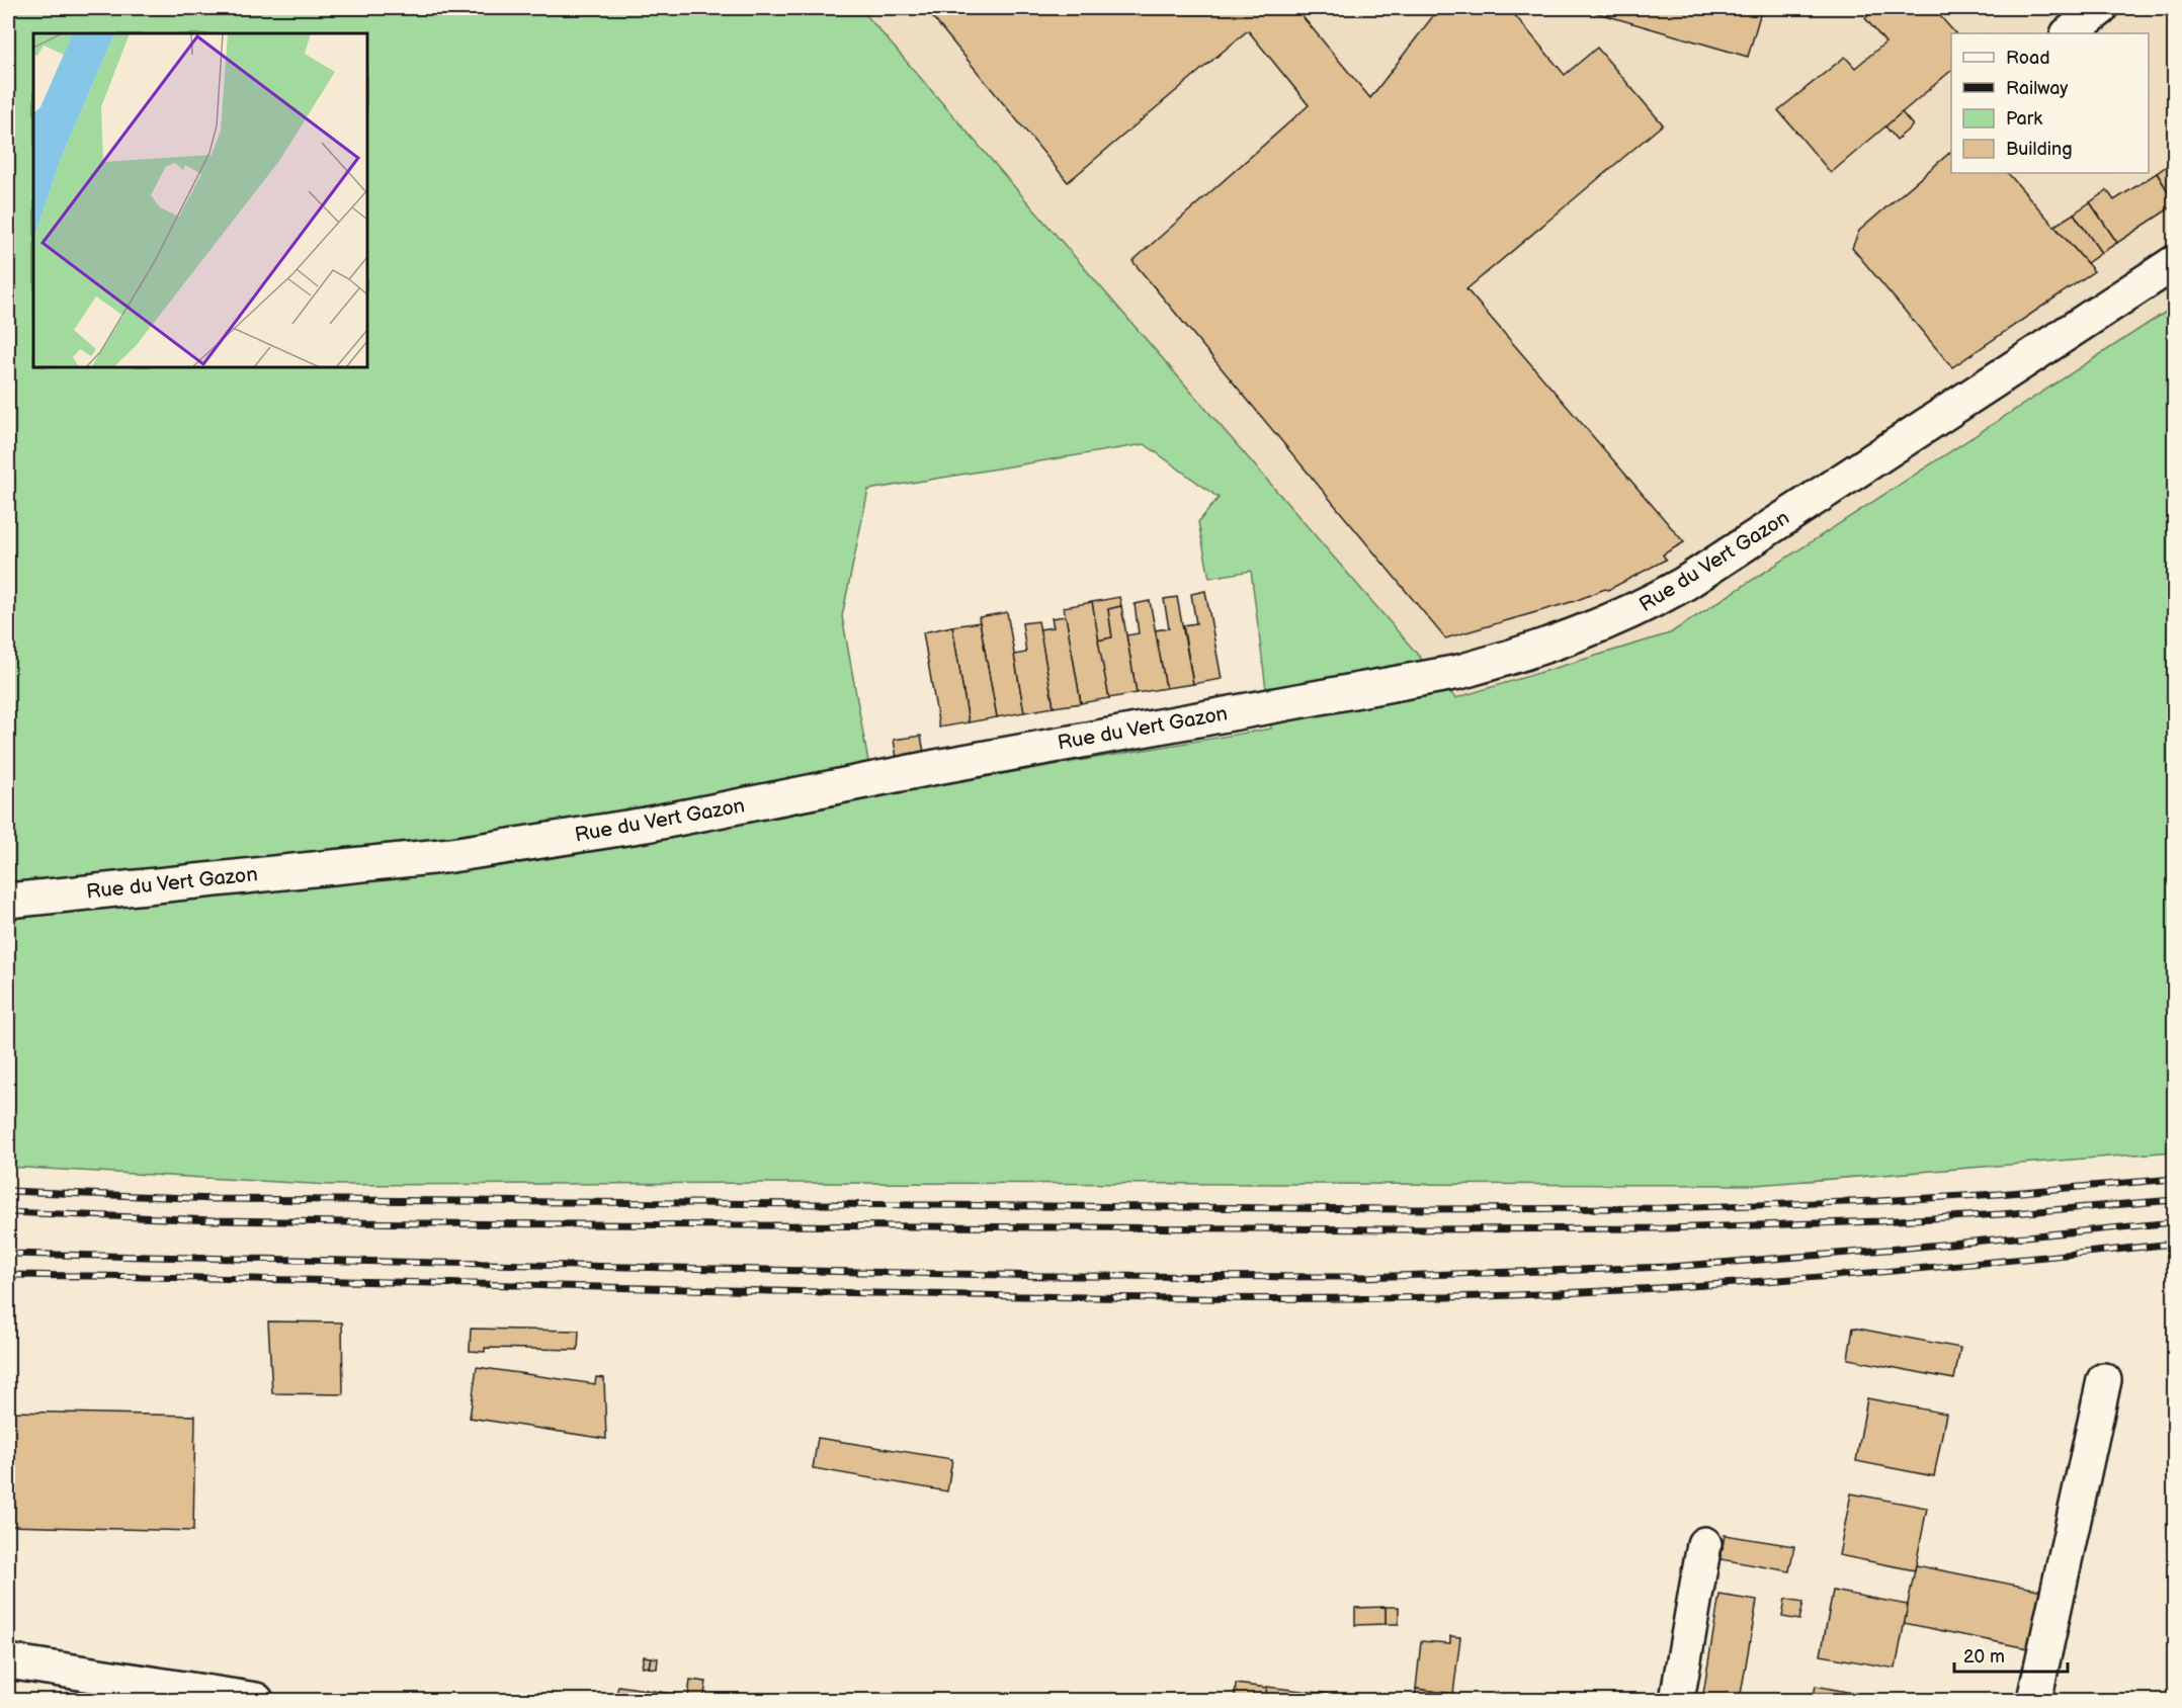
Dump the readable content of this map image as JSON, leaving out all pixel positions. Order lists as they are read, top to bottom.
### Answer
{
  "streets": {
    "street": ["Rue du Vert Gazon"]
  },
  "legend": [
    "Road",
    "Railway",
    "Park",
    "Building"
  ],
  "scale_bar": "20 m"
}
